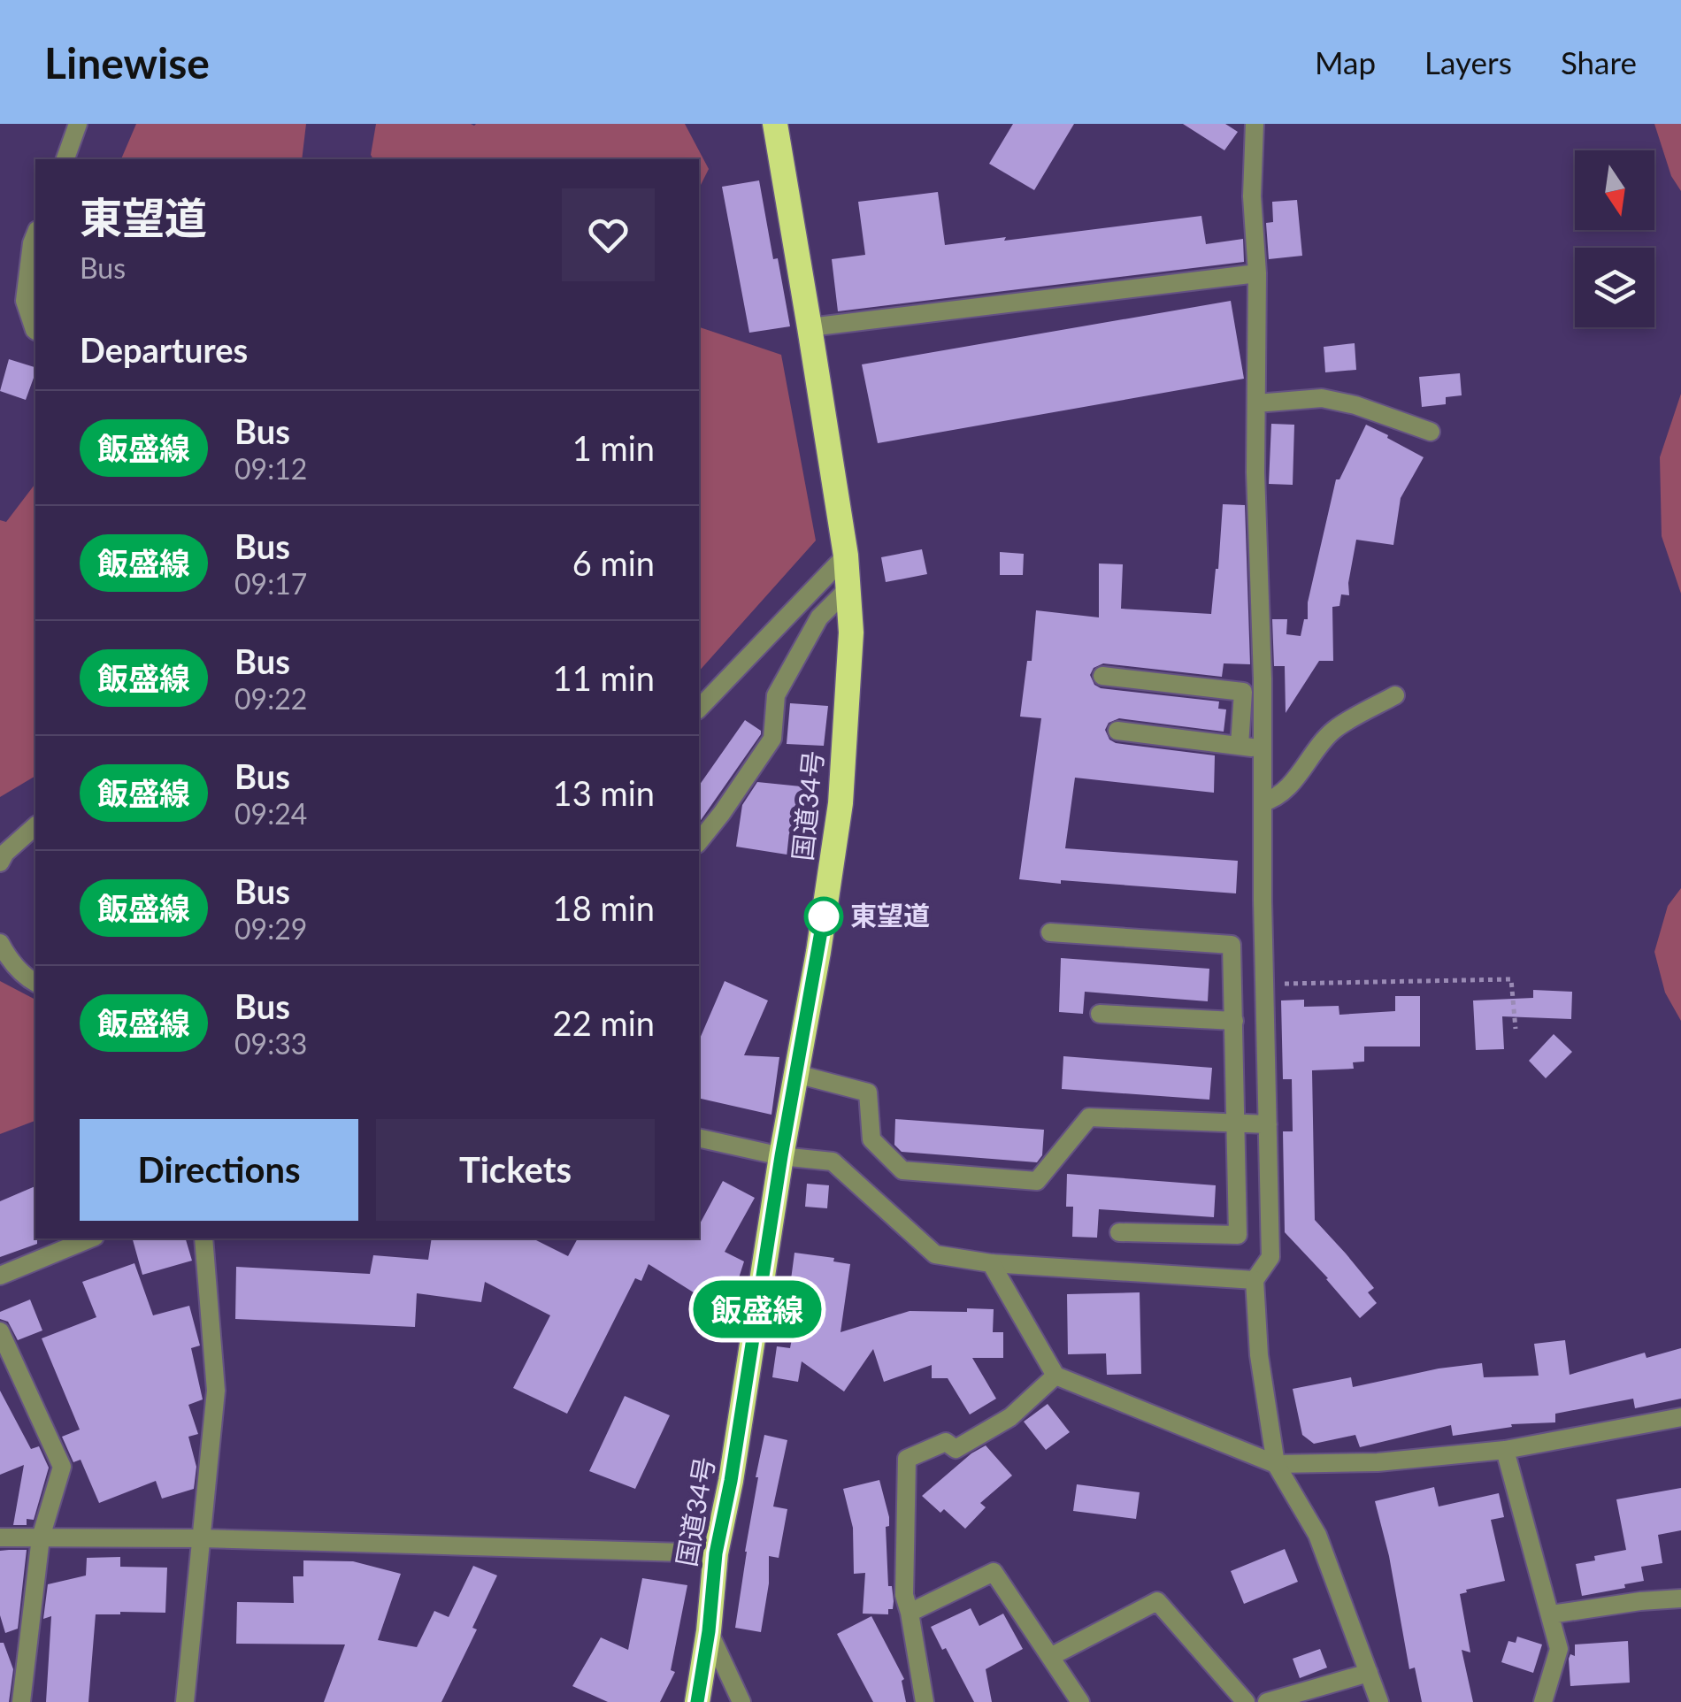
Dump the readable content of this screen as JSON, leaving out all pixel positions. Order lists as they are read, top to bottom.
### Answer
{
  "streets": {
    "highway": ["国道34号"]
  },
  "places": ["東望道"],
  "lines": ["bus line 飯盛線"],
  "north": "bottom",
  "page": {
    "header": "Linewise",
    "nav": ["Map", "Layers", "Share"],
    "on_map": "飯盛線",
    "heading": [
      ["東望道", "Bus"],
      "Departures"
    ],
    "list": [
      {
        "mark": "飯盛線",
        "name": "Bus",
        "note": "09:12",
        "value": "1 min"
      },
      {
        "mark": "飯盛線",
        "name": "Bus",
        "note": "09:17",
        "value": "6 min"
      },
      {
        "mark": "飯盛線",
        "name": "Bus",
        "note": "09:22",
        "value": "11 min"
      },
      {
        "mark": "飯盛線",
        "name": "Bus",
        "note": "09:24",
        "value": "13 min"
      },
      {
        "mark": "飯盛線",
        "name": "Bus",
        "note": "09:29",
        "value": "18 min"
      },
      {
        "mark": "飯盛線",
        "name": "Bus",
        "note": "09:33",
        "value": "22 min"
      }
    ],
    "buttons": ["Directions", "Tickets"]
  }
}
